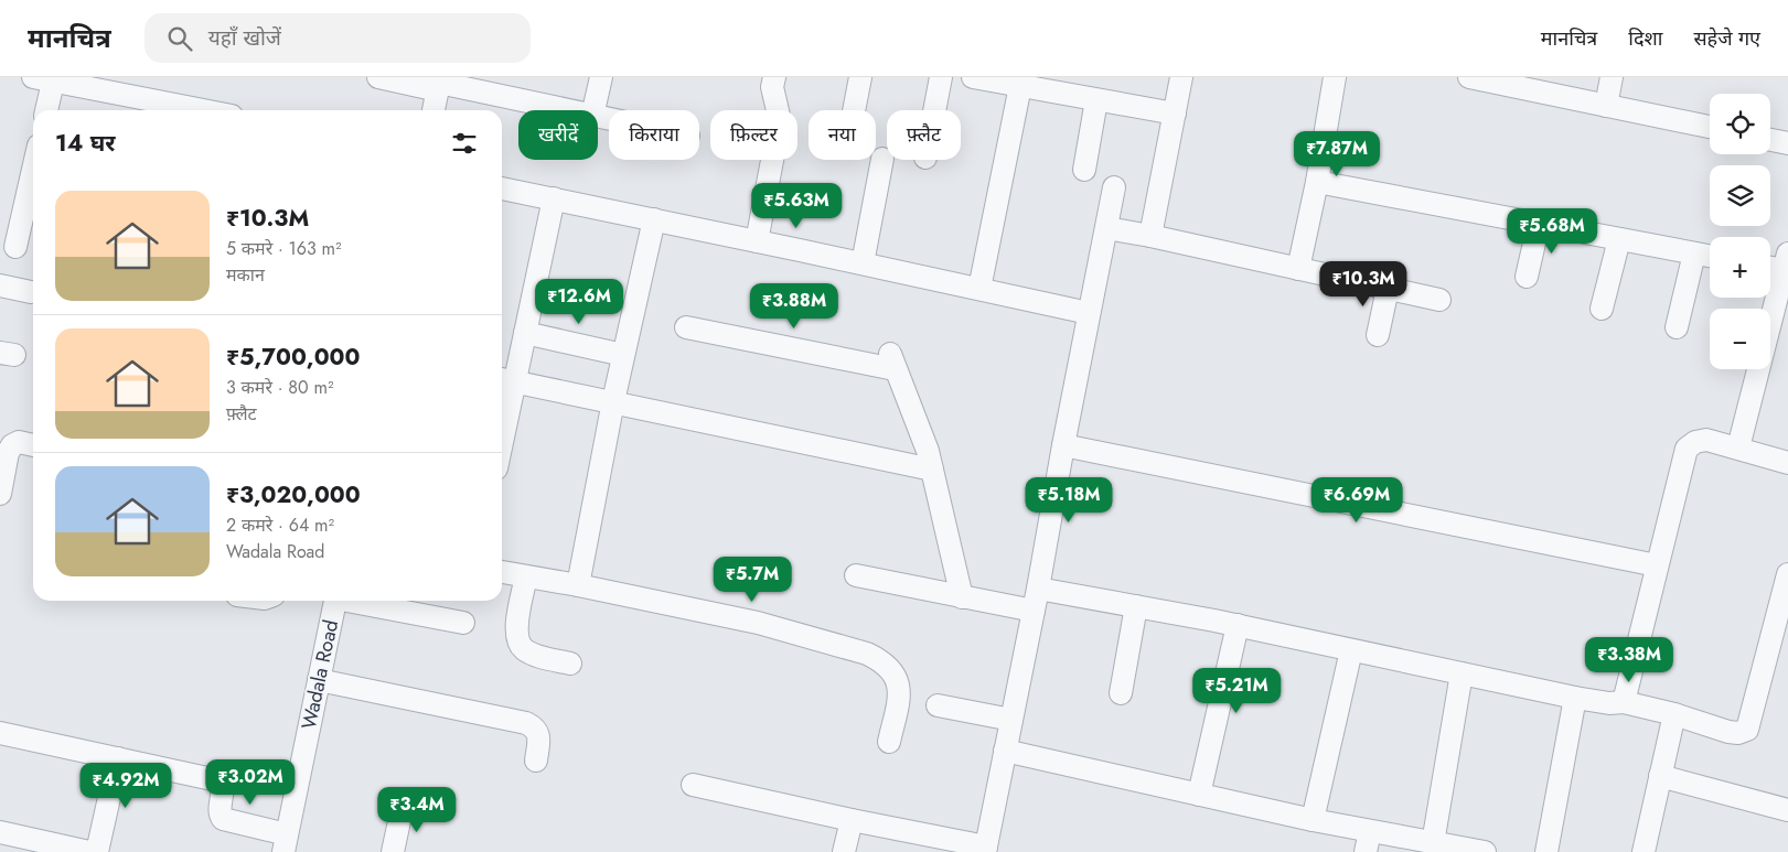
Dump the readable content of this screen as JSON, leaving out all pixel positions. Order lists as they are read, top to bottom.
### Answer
{
  "streets": {
    "street": ["Wadala Road"]
  },
  "page": {
    "header": "मानचित्र",
    "search": "यहाँ खोजें",
    "nav": ["मानचित्र", "दिशा", "सहेजे गए"],
    "map_buttons": ["+", "−"],
    "chip": [
      "खरीदें",
      "किराया",
      "फ़िल्टर",
      "नया",
      "फ़्लैट"
    ],
    "heading": "14 घर",
    "price": [
      "₹7.87M",
      "₹5.63M",
      "₹5.68M",
      "₹10.3M",
      "₹12.6M",
      "₹3.88M",
      "₹5.18M",
      "₹6.69M",
      "₹5.7M",
      "₹3.38M",
      "₹5.21M",
      "₹3.02M",
      "₹4.92M",
      "₹3.4M"
    ],
    "list": [
      {
        "name": "₹10.3M",
        "note": "5 कमरे · 163 m² · मकान"
      },
      {
        "name": "₹5,700,000",
        "note": "3 कमरे · 80 m² · फ़्लैट"
      },
      {
        "name": "₹3,020,000",
        "note": "2 कमरे · 64 m² · Wadala Road"
      }
    ]
  }
}
